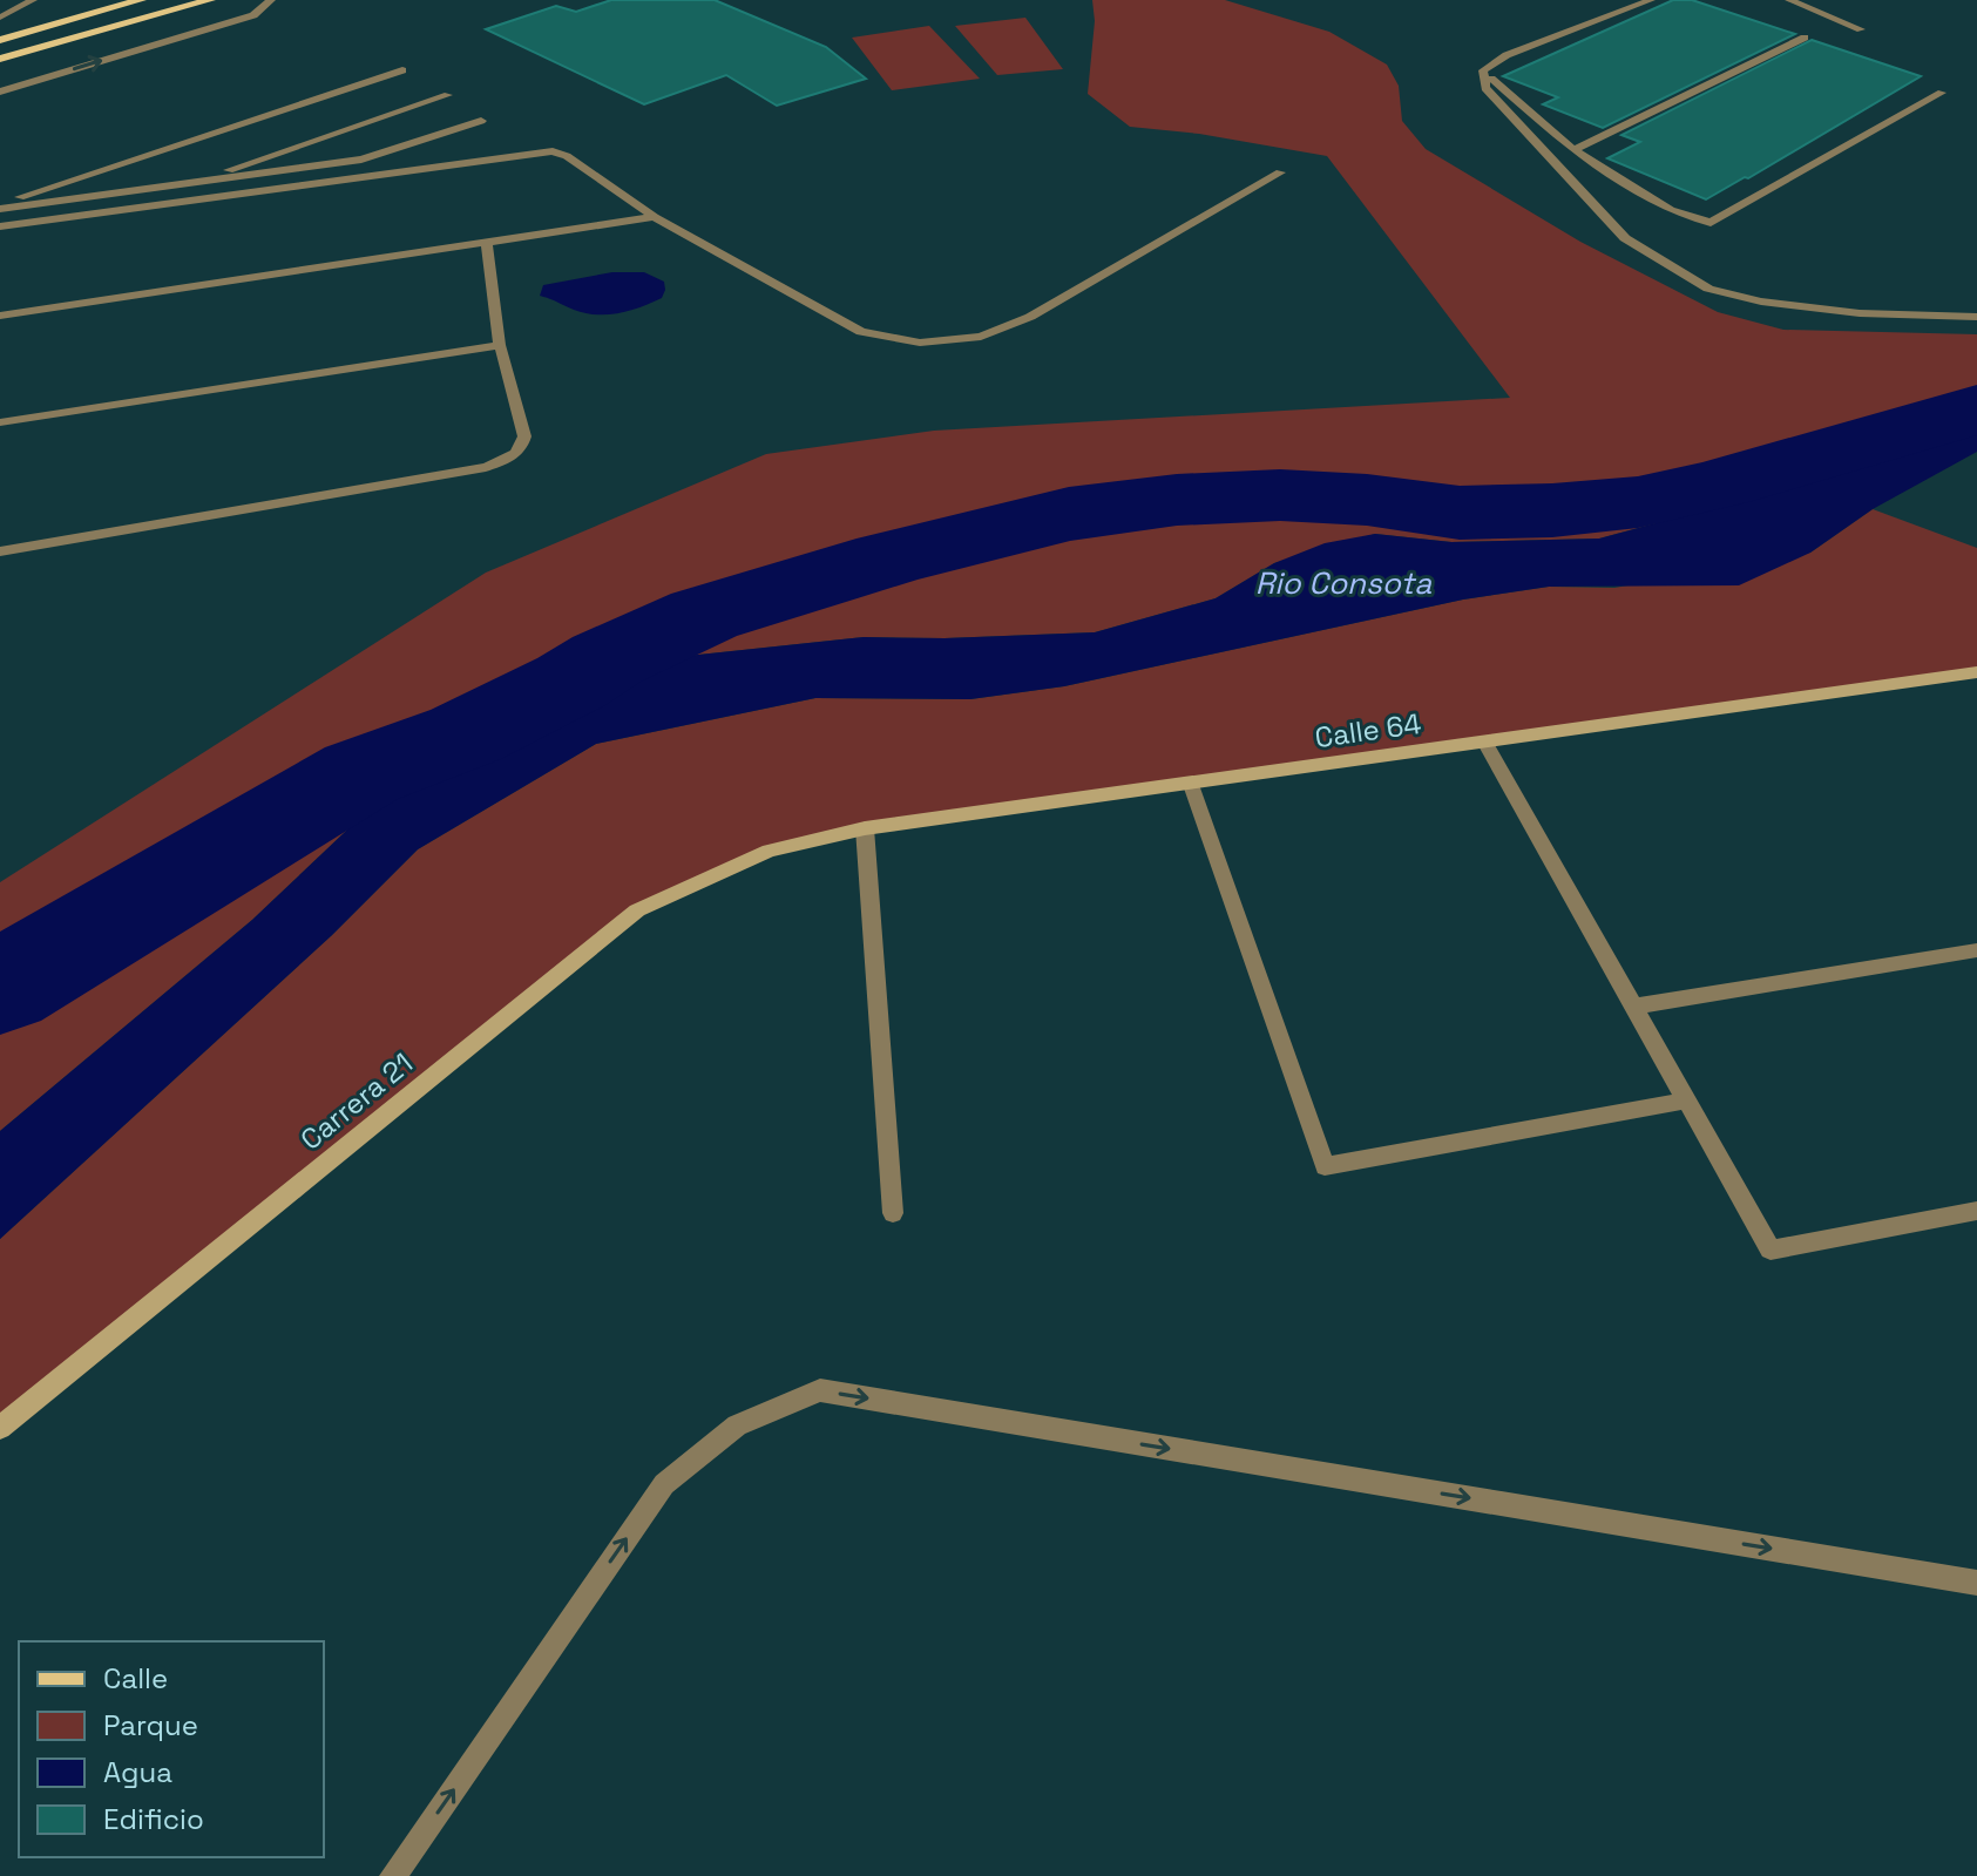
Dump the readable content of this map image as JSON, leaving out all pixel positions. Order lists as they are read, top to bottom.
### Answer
{
  "streets": {
    "street": ["Calle 64", "Carrera 21"]
  },
  "crossings": [
    ["Calle 64", "Carrera 21"]
  ],
  "water": ["Rio Consota"],
  "legend": [
    "Calle",
    "Parque",
    "Agua",
    "Edificio"
  ]
}
